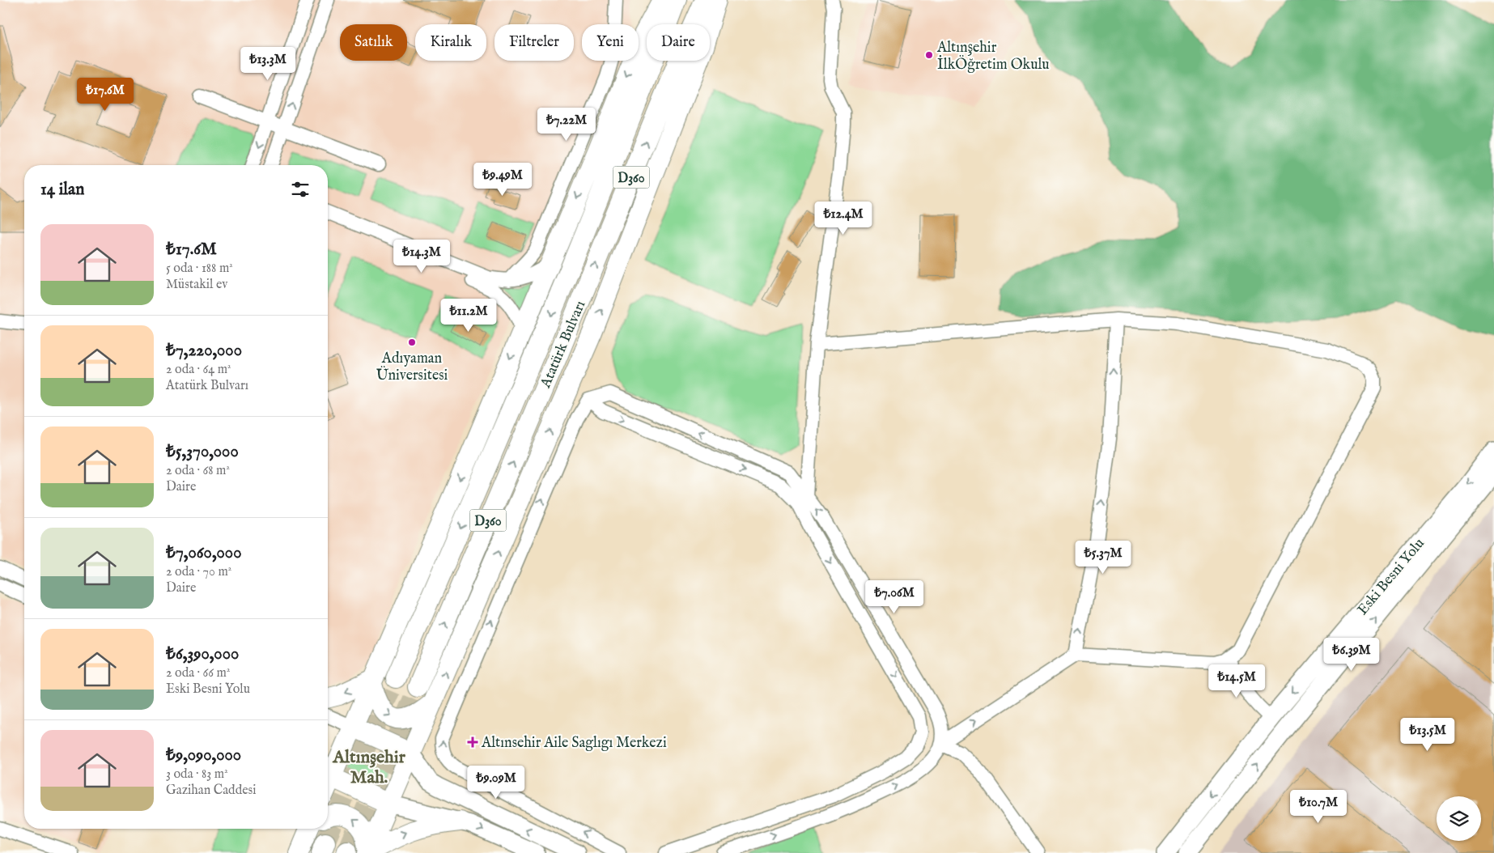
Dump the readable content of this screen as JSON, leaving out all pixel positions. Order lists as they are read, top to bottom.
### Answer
{
  "streets": {
    "highway": ["D360", "Atatürk Bulvarı"],
    "main road": ["Eski Besni Yolu"]
  },
  "districts": ["Altınşehir Mah."],
  "places": {
    "other": ["Altınşehir İlkÖğretim Okulu", "Adıyaman Üniversitesi"],
    "health": ["Altınsehir Aile Saglıgı Merkezi"]
  },
  "page": {
    "chip": [
      "Satılık",
      "Kiralık",
      "Filtreler",
      "Yeni",
      "Daire"
    ],
    "price": [
      "₺13.3M",
      "₺17.6M",
      "₺7.22M",
      "₺9.49M",
      "₺12.4M",
      "₺14.3M",
      "₺11.2M",
      "₺5.37M",
      "₺7.06M",
      "₺6.39M",
      "₺14.5M",
      "₺13.5M",
      "₺9.09M",
      "₺10.7M"
    ],
    "heading": "14 ilan",
    "list": [
      {
        "name": "₺17.6M",
        "note": "5 oda · 188 m² · Müstakil ev"
      },
      {
        "name": "₺7,220,000",
        "note": "2 oda · 64 m² · Atatürk Bulvarı"
      },
      {
        "name": "₺5,370,000",
        "note": "2 oda · 68 m² · Daire"
      },
      {
        "name": "₺7,060,000",
        "note": "2 oda · 70 m² · Daire"
      },
      {
        "name": "₺6,390,000",
        "note": "2 oda · 66 m² · Eski Besni Yolu"
      },
      {
        "name": "₺9,090,000",
        "note": "3 oda · 83 m² · Gazihan Caddesi"
      }
    ]
  }
}
